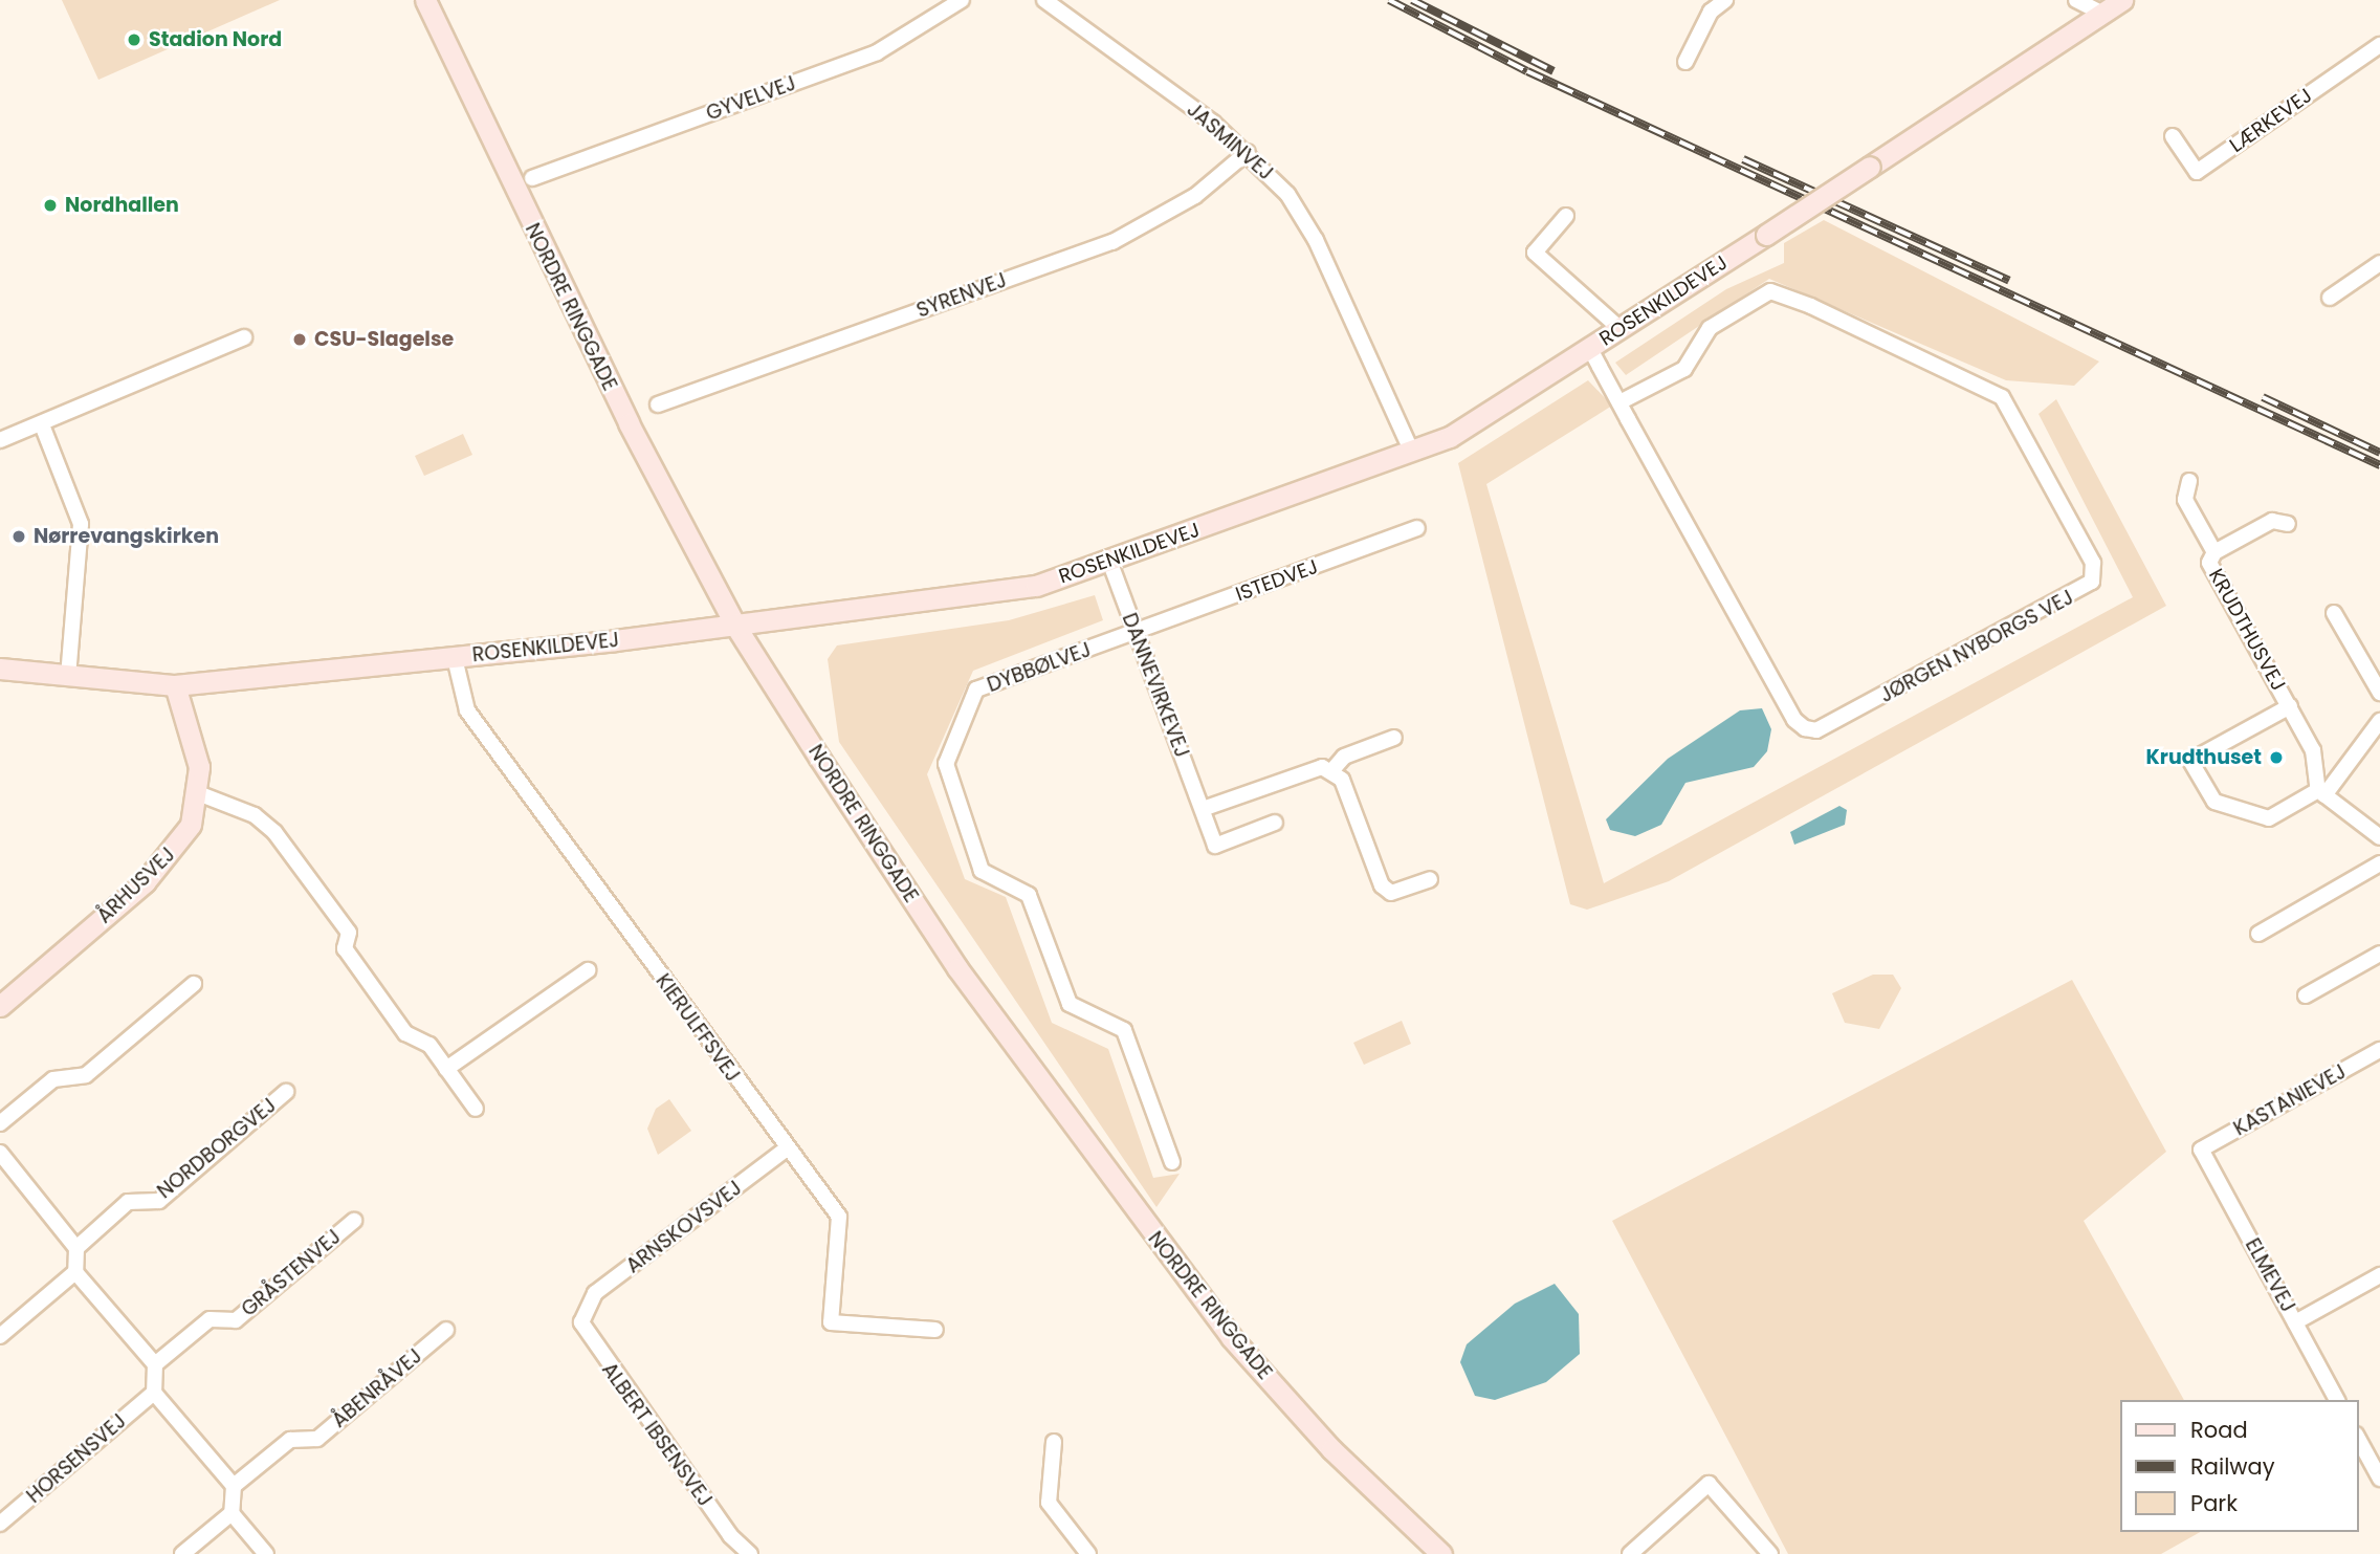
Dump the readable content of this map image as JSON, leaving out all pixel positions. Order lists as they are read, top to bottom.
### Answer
{
  "streets": {
    "street": [
      "GYVELVEJ",
      "LÆRKEVEJ",
      "JASMINVEJ",
      "SYRENVEJ",
      "ROSENKILDEVEJ",
      "NORDRE RINGGADE",
      "ISTEDVEJ",
      "KRUDTHUSVEJ",
      "JØRGEN NYBORGS VEJ",
      "DYBBØLVEJ",
      "DANNEVIRKEVEJ",
      "ÅRHUSVEJ",
      "KIERULFFSVEJ",
      "KASTANIEVEJ",
      "NORDBORGVEJ",
      "ARNSKOVSVEJ",
      "GRÅSTENVEJ",
      "ELMEVEJ",
      "ÅBENRÅVEJ",
      "ALBERT IBSENSVEJ",
      "HORSENSVEJ"
    ]
  },
  "crossings": [
    ["JASMINVEJ", "SYRENVEJ"],
    ["JASMINVEJ", "ROSENKILDEVEJ"],
    ["ROSENKILDEVEJ", "NORDRE RINGGADE"],
    ["ROSENKILDEVEJ", "JØRGEN NYBORGS VEJ"],
    ["ROSENKILDEVEJ", "DANNEVIRKEVEJ"],
    ["ROSENKILDEVEJ", "ÅRHUSVEJ"],
    ["ROSENKILDEVEJ", "KIERULFFSVEJ"],
    ["ISTEDVEJ", "DYBBØLVEJ"],
    ["ISTEDVEJ", "DANNEVIRKEVEJ"],
    ["DYBBØLVEJ", "DANNEVIRKEVEJ"],
    ["KIERULFFSVEJ", "ARNSKOVSVEJ"],
    ["KASTANIEVEJ", "ELMEVEJ"],
    ["ARNSKOVSVEJ", "ALBERT IBSENSVEJ"]
  ],
  "places": [
    "Stadion Nord",
    "Nordhallen",
    "CSU-Slagelse",
    "Nørrevangskirken",
    "Krudthuset"
  ],
  "legend": ["Road", "Railway", "Park"]
}
